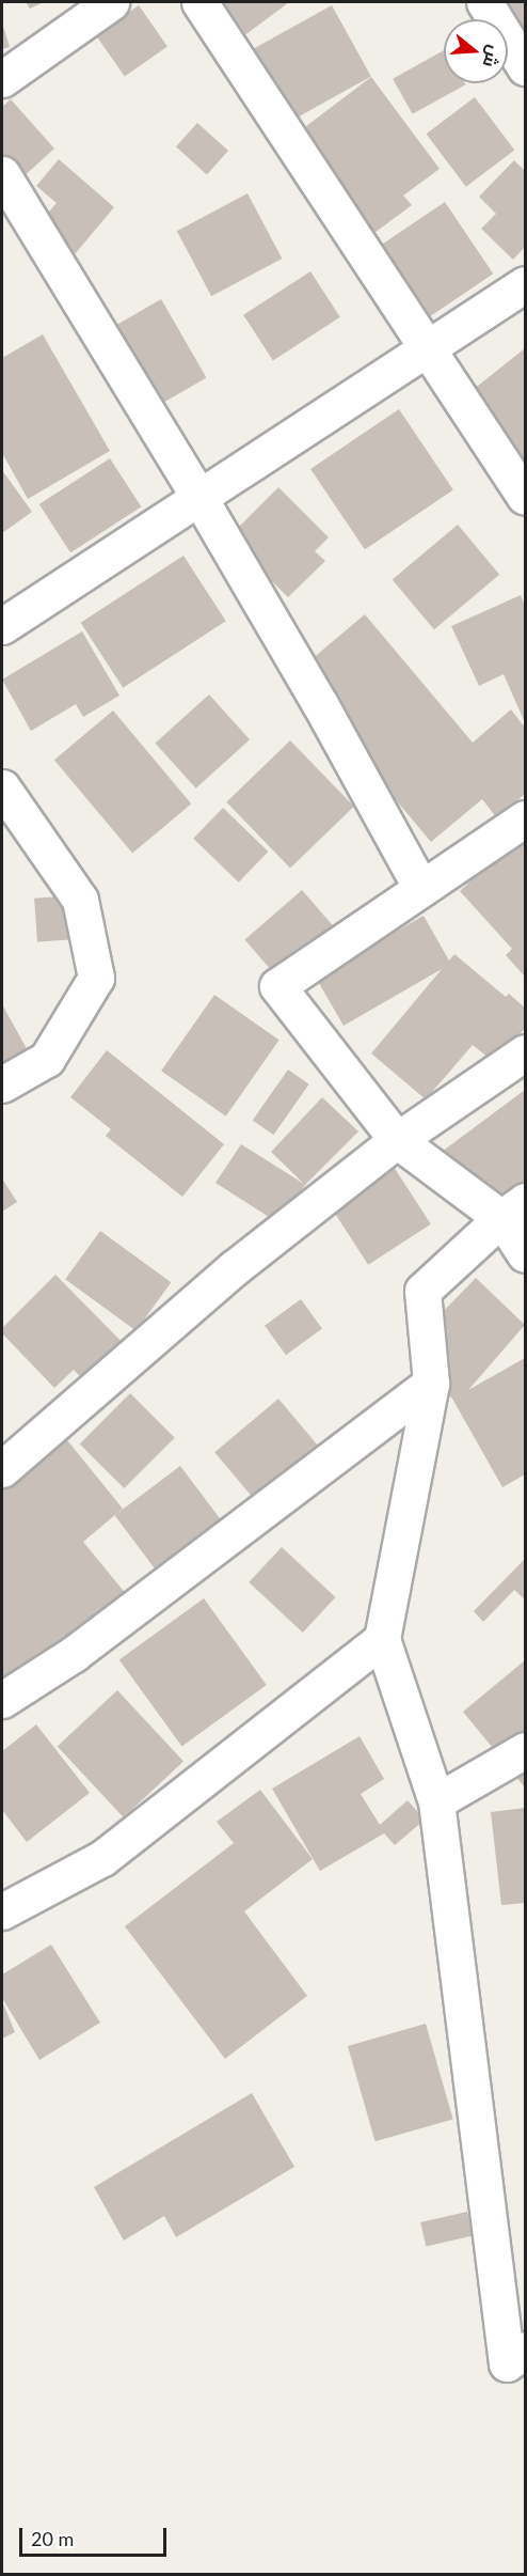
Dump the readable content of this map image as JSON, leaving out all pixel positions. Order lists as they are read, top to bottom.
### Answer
{
  "scale_bar": "20 m",
  "north": "right"
}
